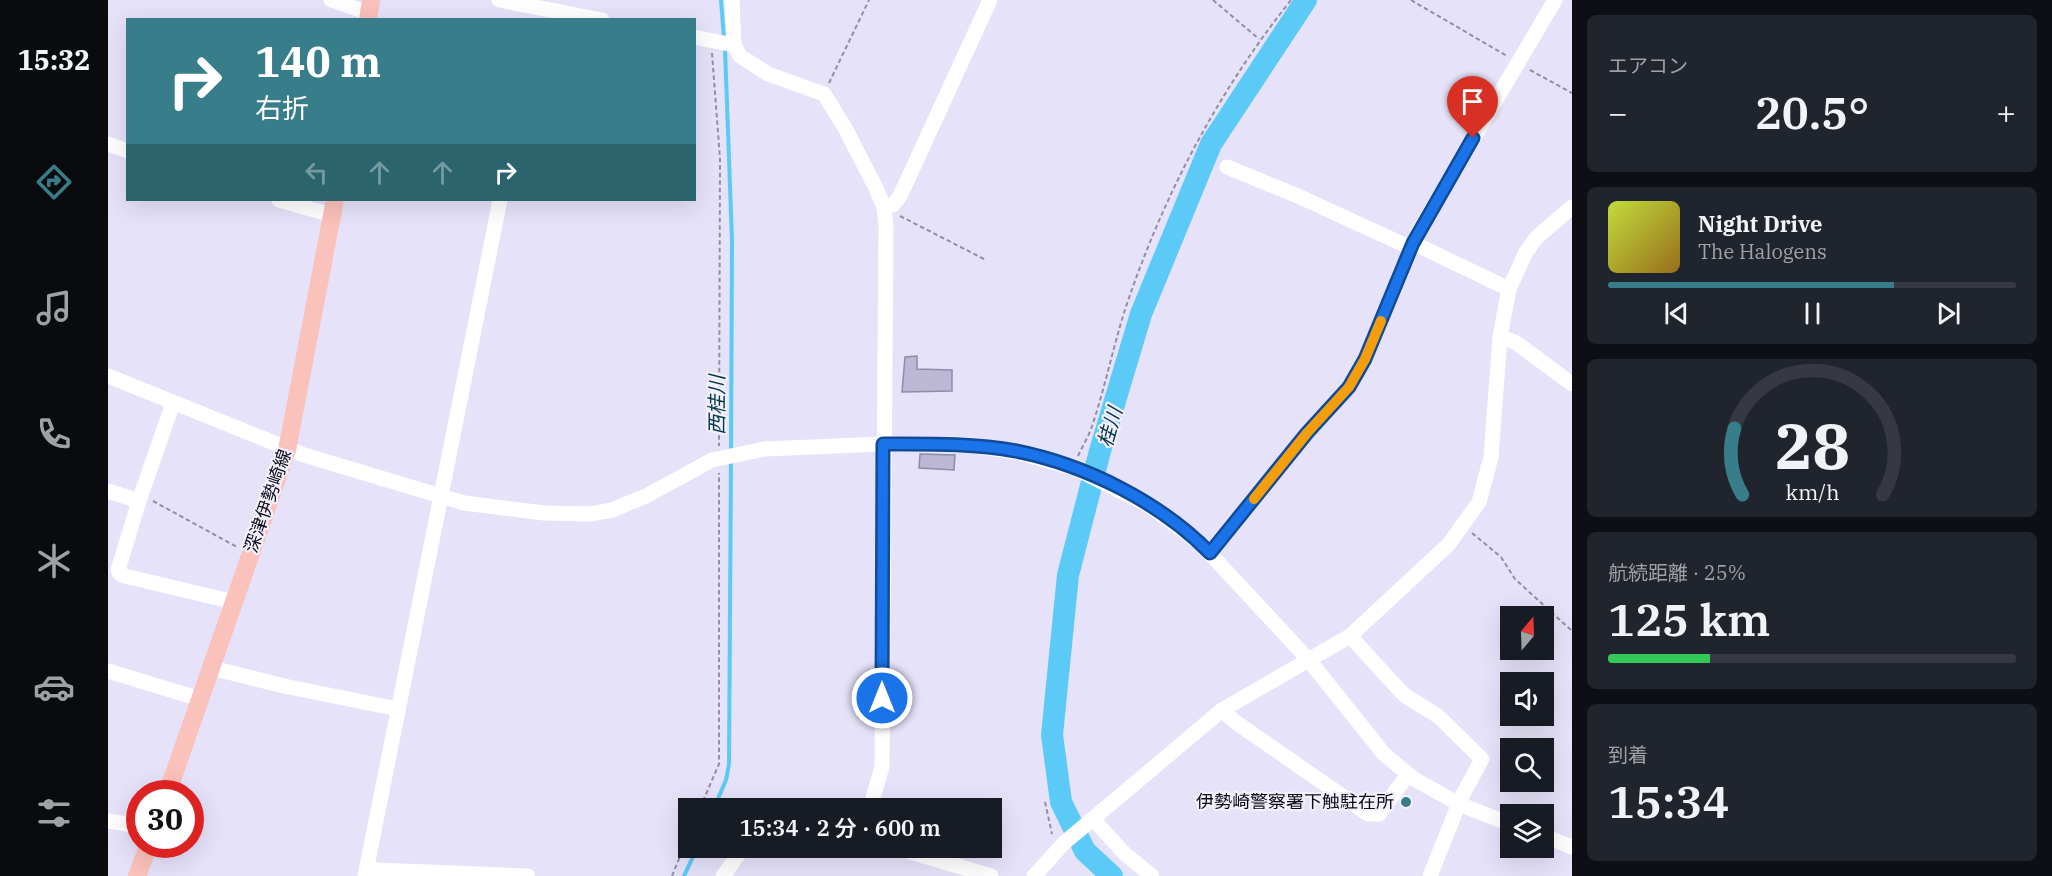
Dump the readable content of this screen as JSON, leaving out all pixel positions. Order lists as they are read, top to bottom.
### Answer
{
  "streets": {
    "main road": ["深津伊勢崎線"]
  },
  "water": ["西桂川", "桂川"],
  "places": ["伊勢崎警察署下触駐在所"],
  "north": "top",
  "page": {
    "tabs": "15:32",
    "tile": [
      "エアコン",
      ["航続距離 · 25%", "125 km"],
      ["到着", "15:34"]
    ],
    "turn": ["140 m", "右折"],
    "heat": ["−", "20.5°", "+"],
    "song": ["Night Drive", "The Halogens"],
    "limit": "30",
    "trip": "15:34 · 2 分 · 600 m",
    "gauge": ["28", "km/h"]
  }
}
